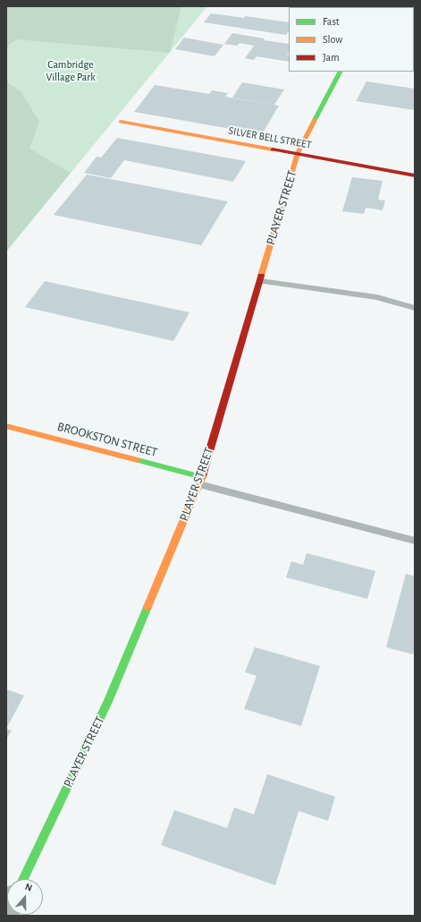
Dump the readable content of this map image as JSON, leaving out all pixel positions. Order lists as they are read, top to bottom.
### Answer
{
  "streets": {
    "street": ["SILVER BELL STREET", "PLAYER STREET", "BROOKSTON STREET"]
  },
  "crossings": [
    ["SILVER BELL STREET", "PLAYER STREET"],
    ["PLAYER STREET", "BROOKSTON STREET"]
  ],
  "parks": ["Cambridge Village Park"],
  "legend": ["Fast", "Slow", "Jam"],
  "north": "top"
}
